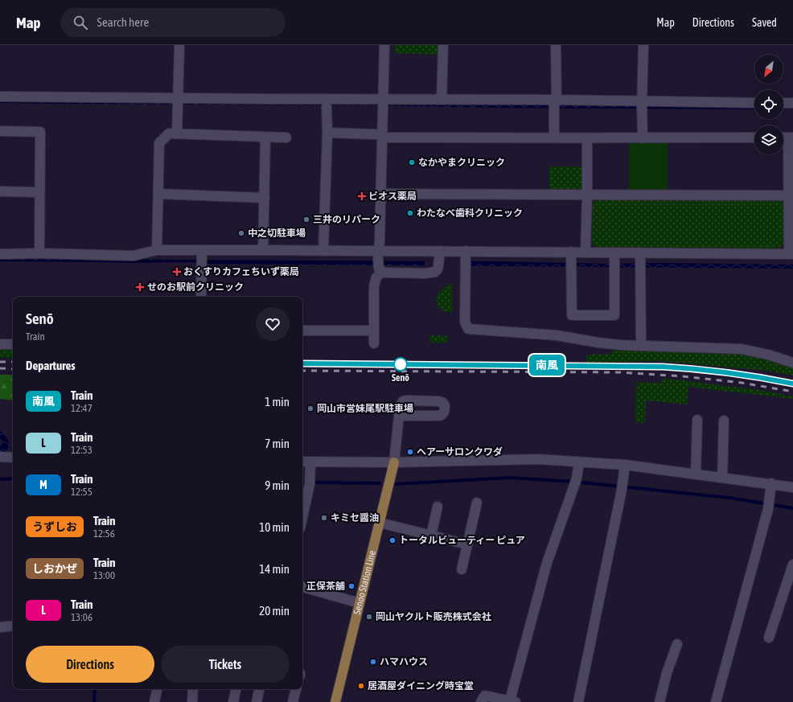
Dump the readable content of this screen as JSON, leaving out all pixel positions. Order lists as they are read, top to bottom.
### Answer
{
  "streets": {
    "main road": ["Senoo Station Line"]
  },
  "places": {
    "other": [
      "なかやまクリニック",
      "わたなべ歯科クリニック",
      "三井のリパーク",
      "中之切駐車場",
      "Senō",
      "岡山市営妹尾駅駐車場",
      "ヘアーサロンクワダ",
      "キミセ醤油",
      "トータルビューティー ピュア",
      "正保茶舗",
      "岡山ヤクルト販売株式会社",
      "ハマハウス",
      "居酒屋ダイニング時宝堂"
    ],
    "health": ["ビオス薬局", "おくすりカフェちいず薬局", "せのお駅前クリニック"]
  },
  "north": "bottom left",
  "page": {
    "header": "Map",
    "search": "Search here",
    "nav": ["Map", "Directions", "Saved"],
    "on_map": "南風",
    "heading": [
      ["Senō", "Train"],
      "Departures"
    ],
    "list": [
      {
        "mark": "南風",
        "name": "Train",
        "note": "12:47",
        "value": "1 min"
      },
      {
        "mark": "L",
        "name": "Train",
        "note": "12:53",
        "value": "7 min"
      },
      {
        "mark": "M",
        "name": "Train",
        "note": "12:55",
        "value": "9 min"
      },
      {
        "mark": "うずしお",
        "name": "Train",
        "note": "12:56",
        "value": "10 min"
      },
      {
        "mark": "しおかぜ",
        "name": "Train",
        "note": "13:00",
        "value": "14 min"
      },
      {
        "mark": "L",
        "name": "Train",
        "note": "13:06",
        "value": "20 min"
      }
    ],
    "buttons": ["Directions", "Tickets"]
  }
}
